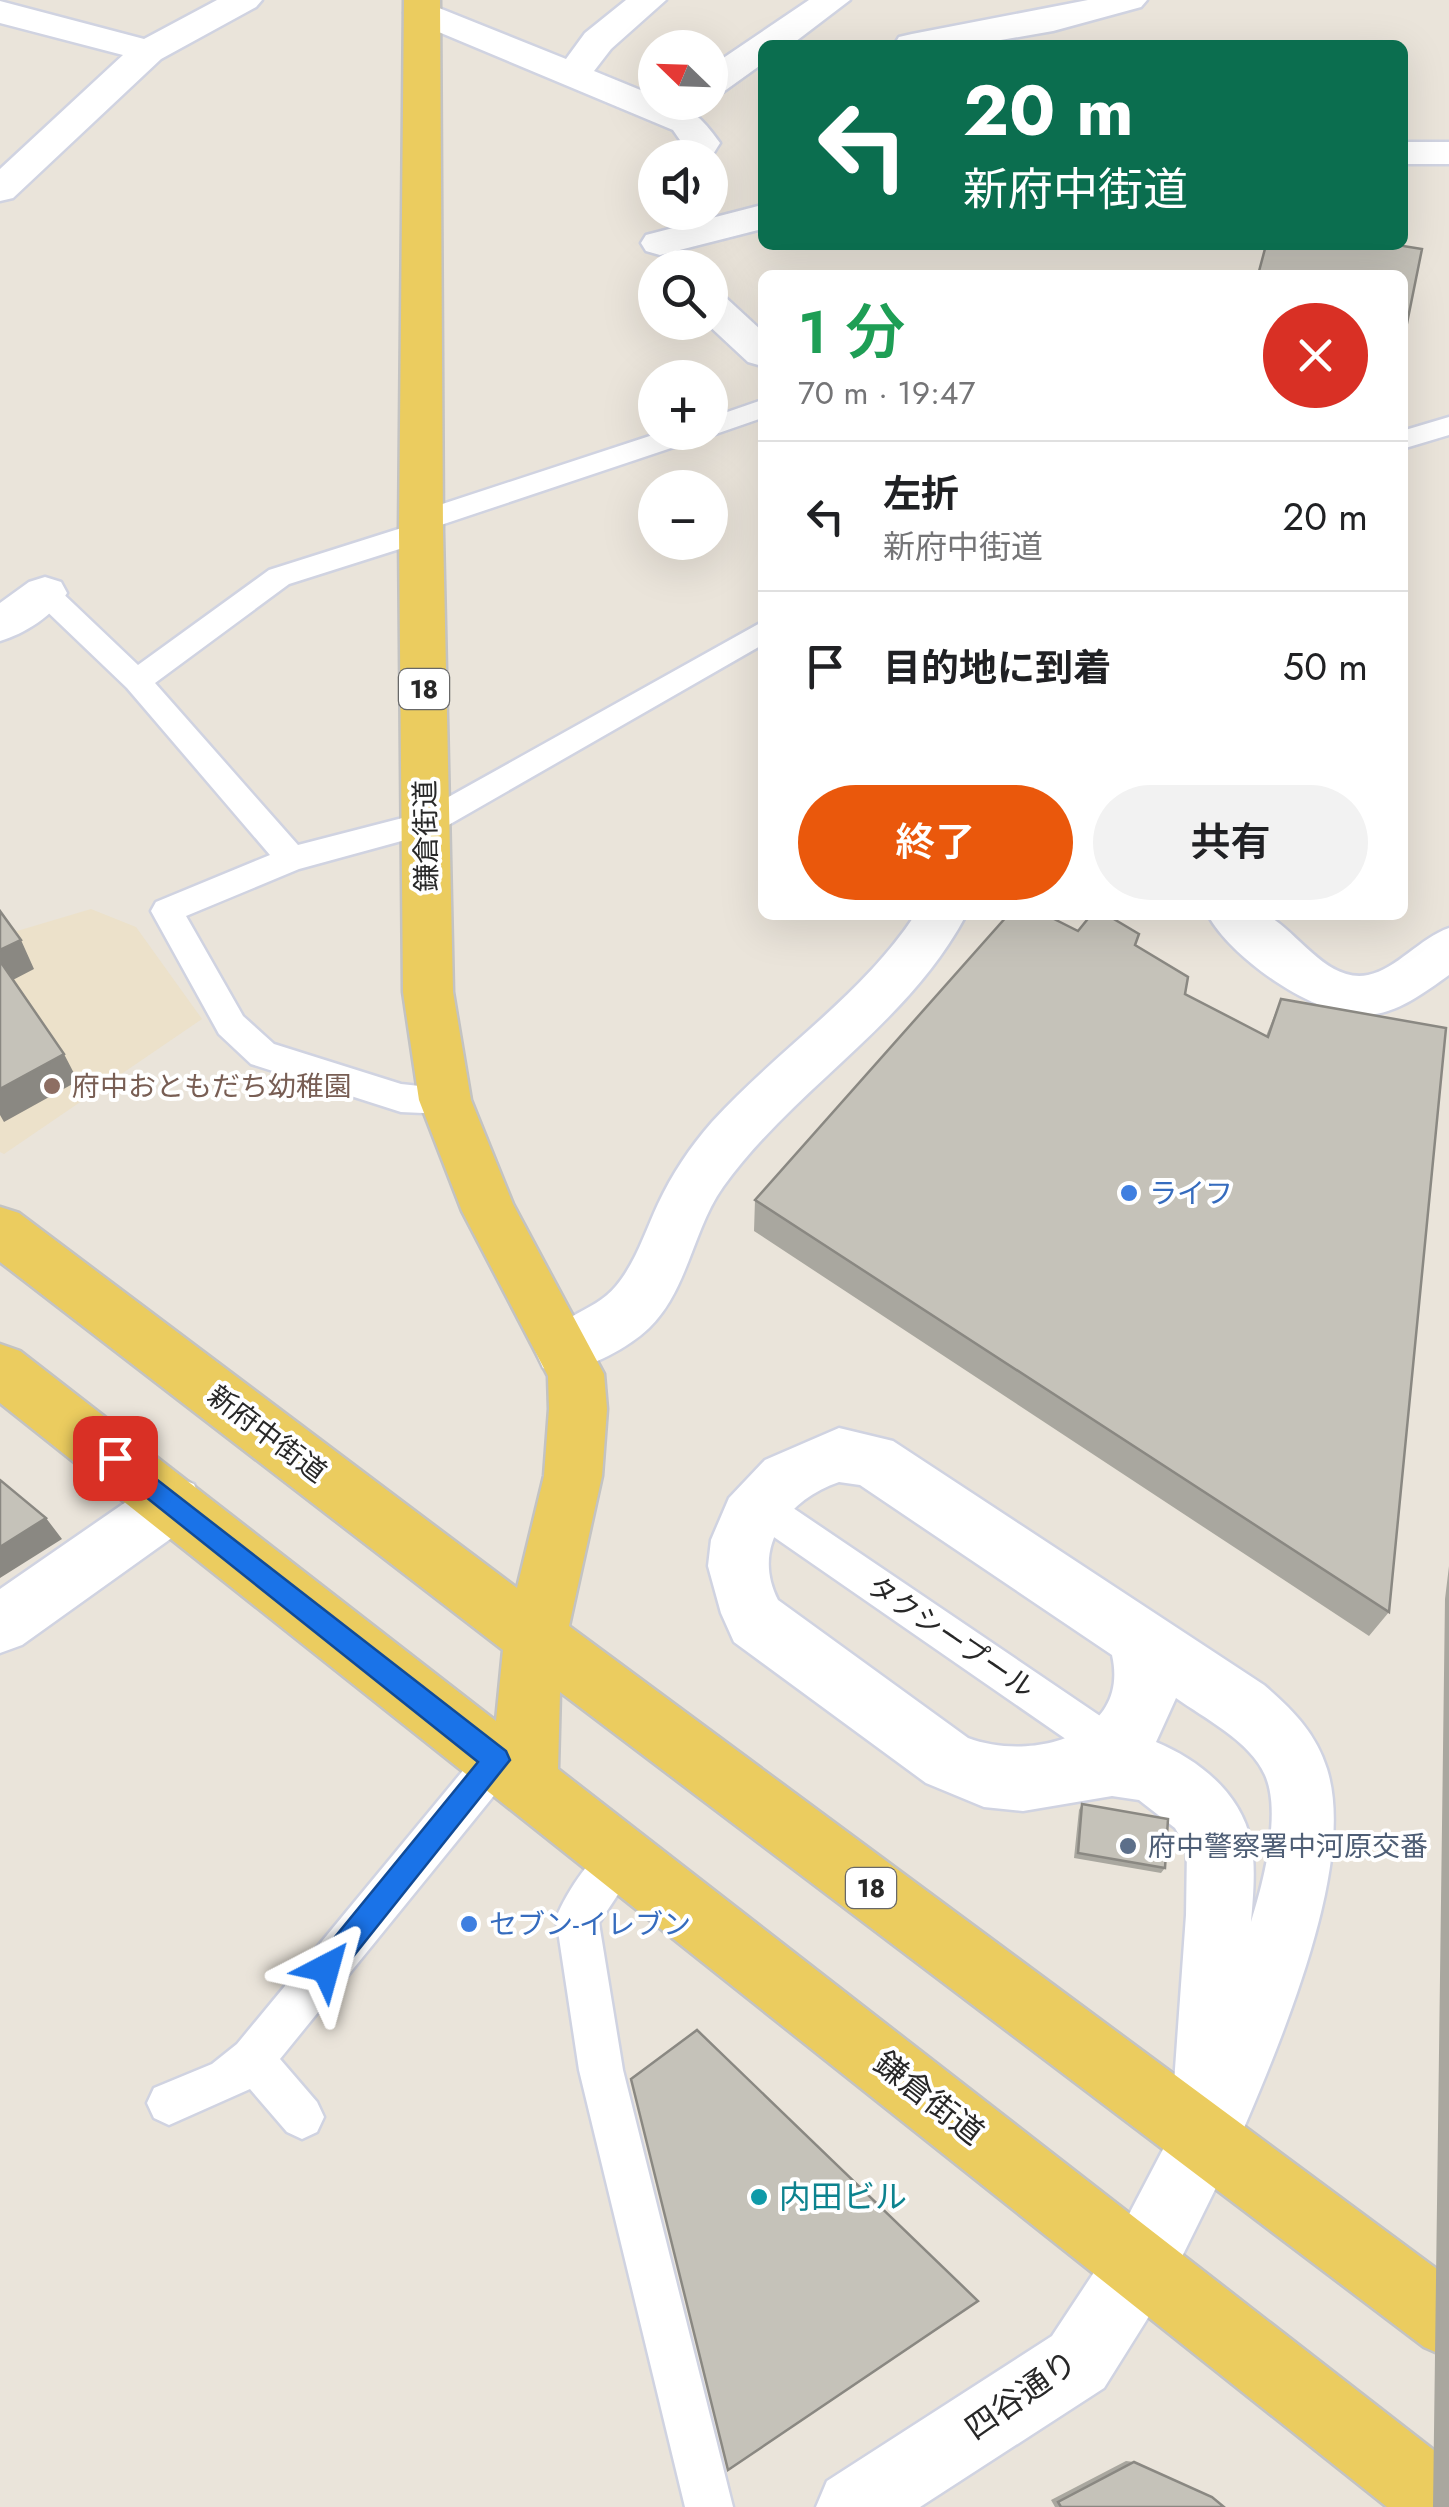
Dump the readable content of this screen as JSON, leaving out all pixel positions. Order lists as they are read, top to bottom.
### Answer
{
  "streets": {
    "main road": ["18", "鎌倉街道", "新府中街道"],
    "street": ["四谷通り"],
    "lane": ["タクシープール"]
  },
  "crossings": [
    ["18", "鎌倉街道"],
    ["18", "新府中街道"],
    ["18", "四谷通り"],
    ["鎌倉街道", "新府中街道"],
    ["鎌倉街道", "四谷通り"],
    ["タクシープール", "四谷通り"]
  ],
  "places": [
    "府中おともだち幼稚園",
    "ライフ",
    "府中警察署中河原交番",
    "セブン-イレブン",
    "内田ビル"
  ],
  "north": "top left",
  "page": {
    "map_buttons": ["+", "−"],
    "turn": ["20 m", "新府中街道"],
    "heading": ["1 分", "70 m · 19:47"],
    "list": [
      {
        "name": "左折",
        "note": "新府中街道",
        "value": "20 m"
      },
      {
        "name": "目的地に到着",
        "value": "50 m"
      }
    ],
    "buttons": ["終了", "共有"]
  }
}
